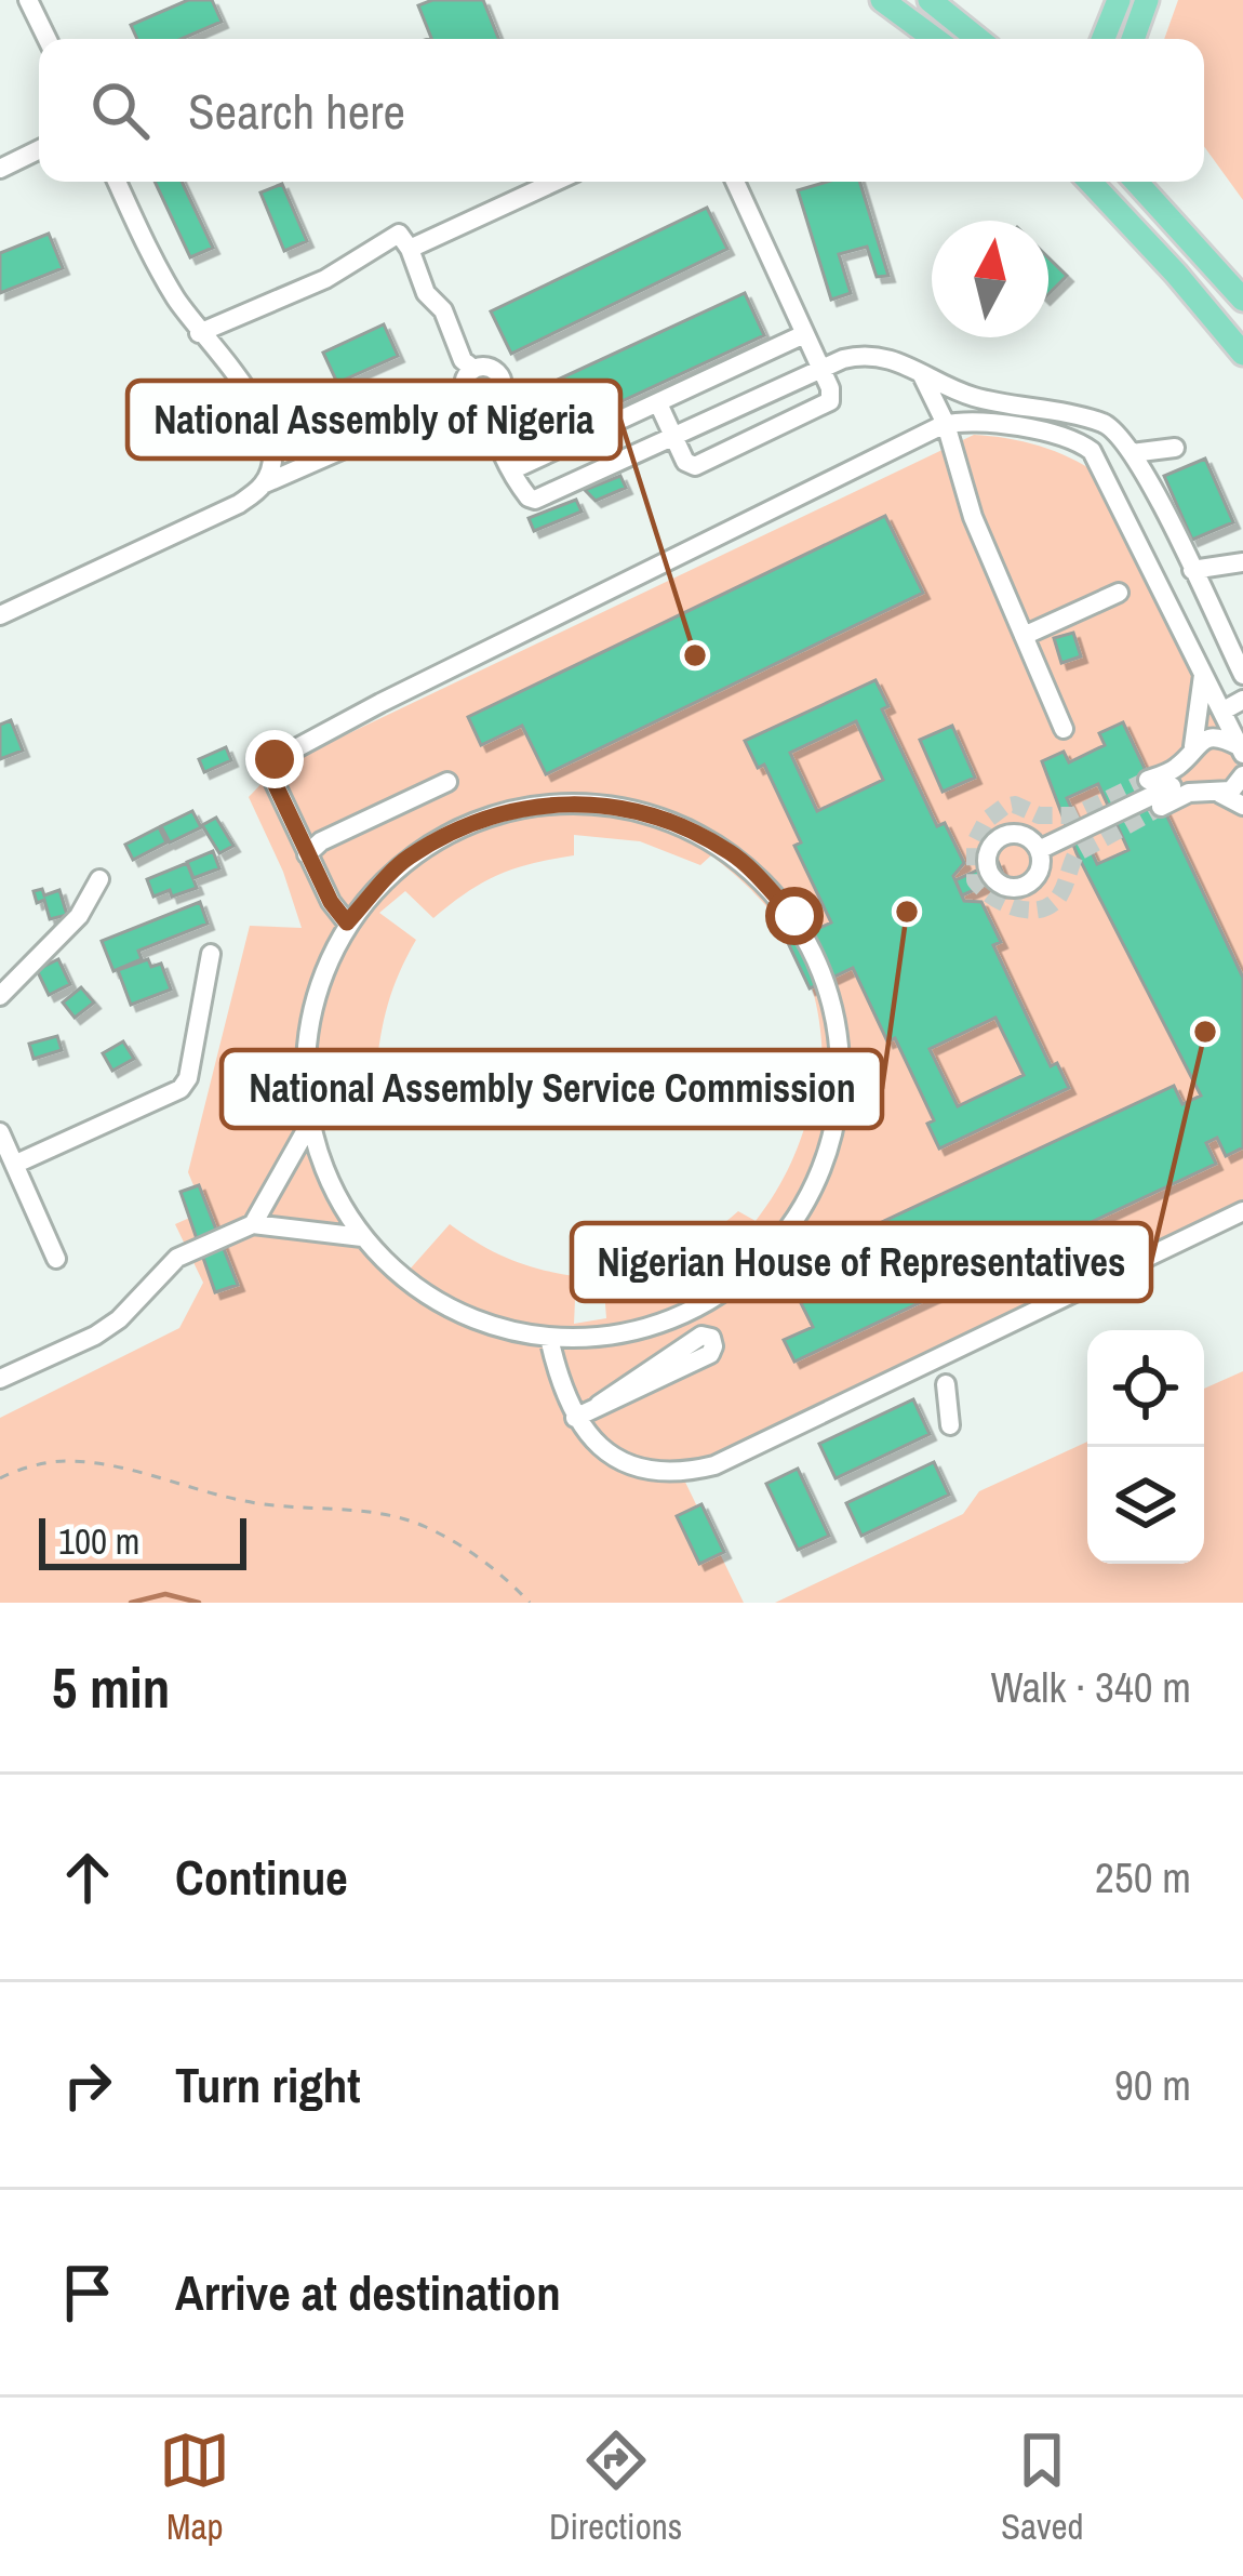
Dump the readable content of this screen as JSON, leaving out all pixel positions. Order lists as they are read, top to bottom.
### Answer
{
  "places": ["National Assembly of Nigeria", "National Assembly Service Commission", "Nigerian House of Representatives"],
  "scale_bar": "100 m",
  "north": "top",
  "page": {
    "search": "Search here",
    "scale": "100 m",
    "heading": ["5 min", "Walk · 340 m"],
    "list": [
      ["Continue", "250 m"],
      ["Turn right", "90 m"],
      "Arrive at destination"
    ],
    "nav": ["Map", "Directions", "Saved"]
  }
}
